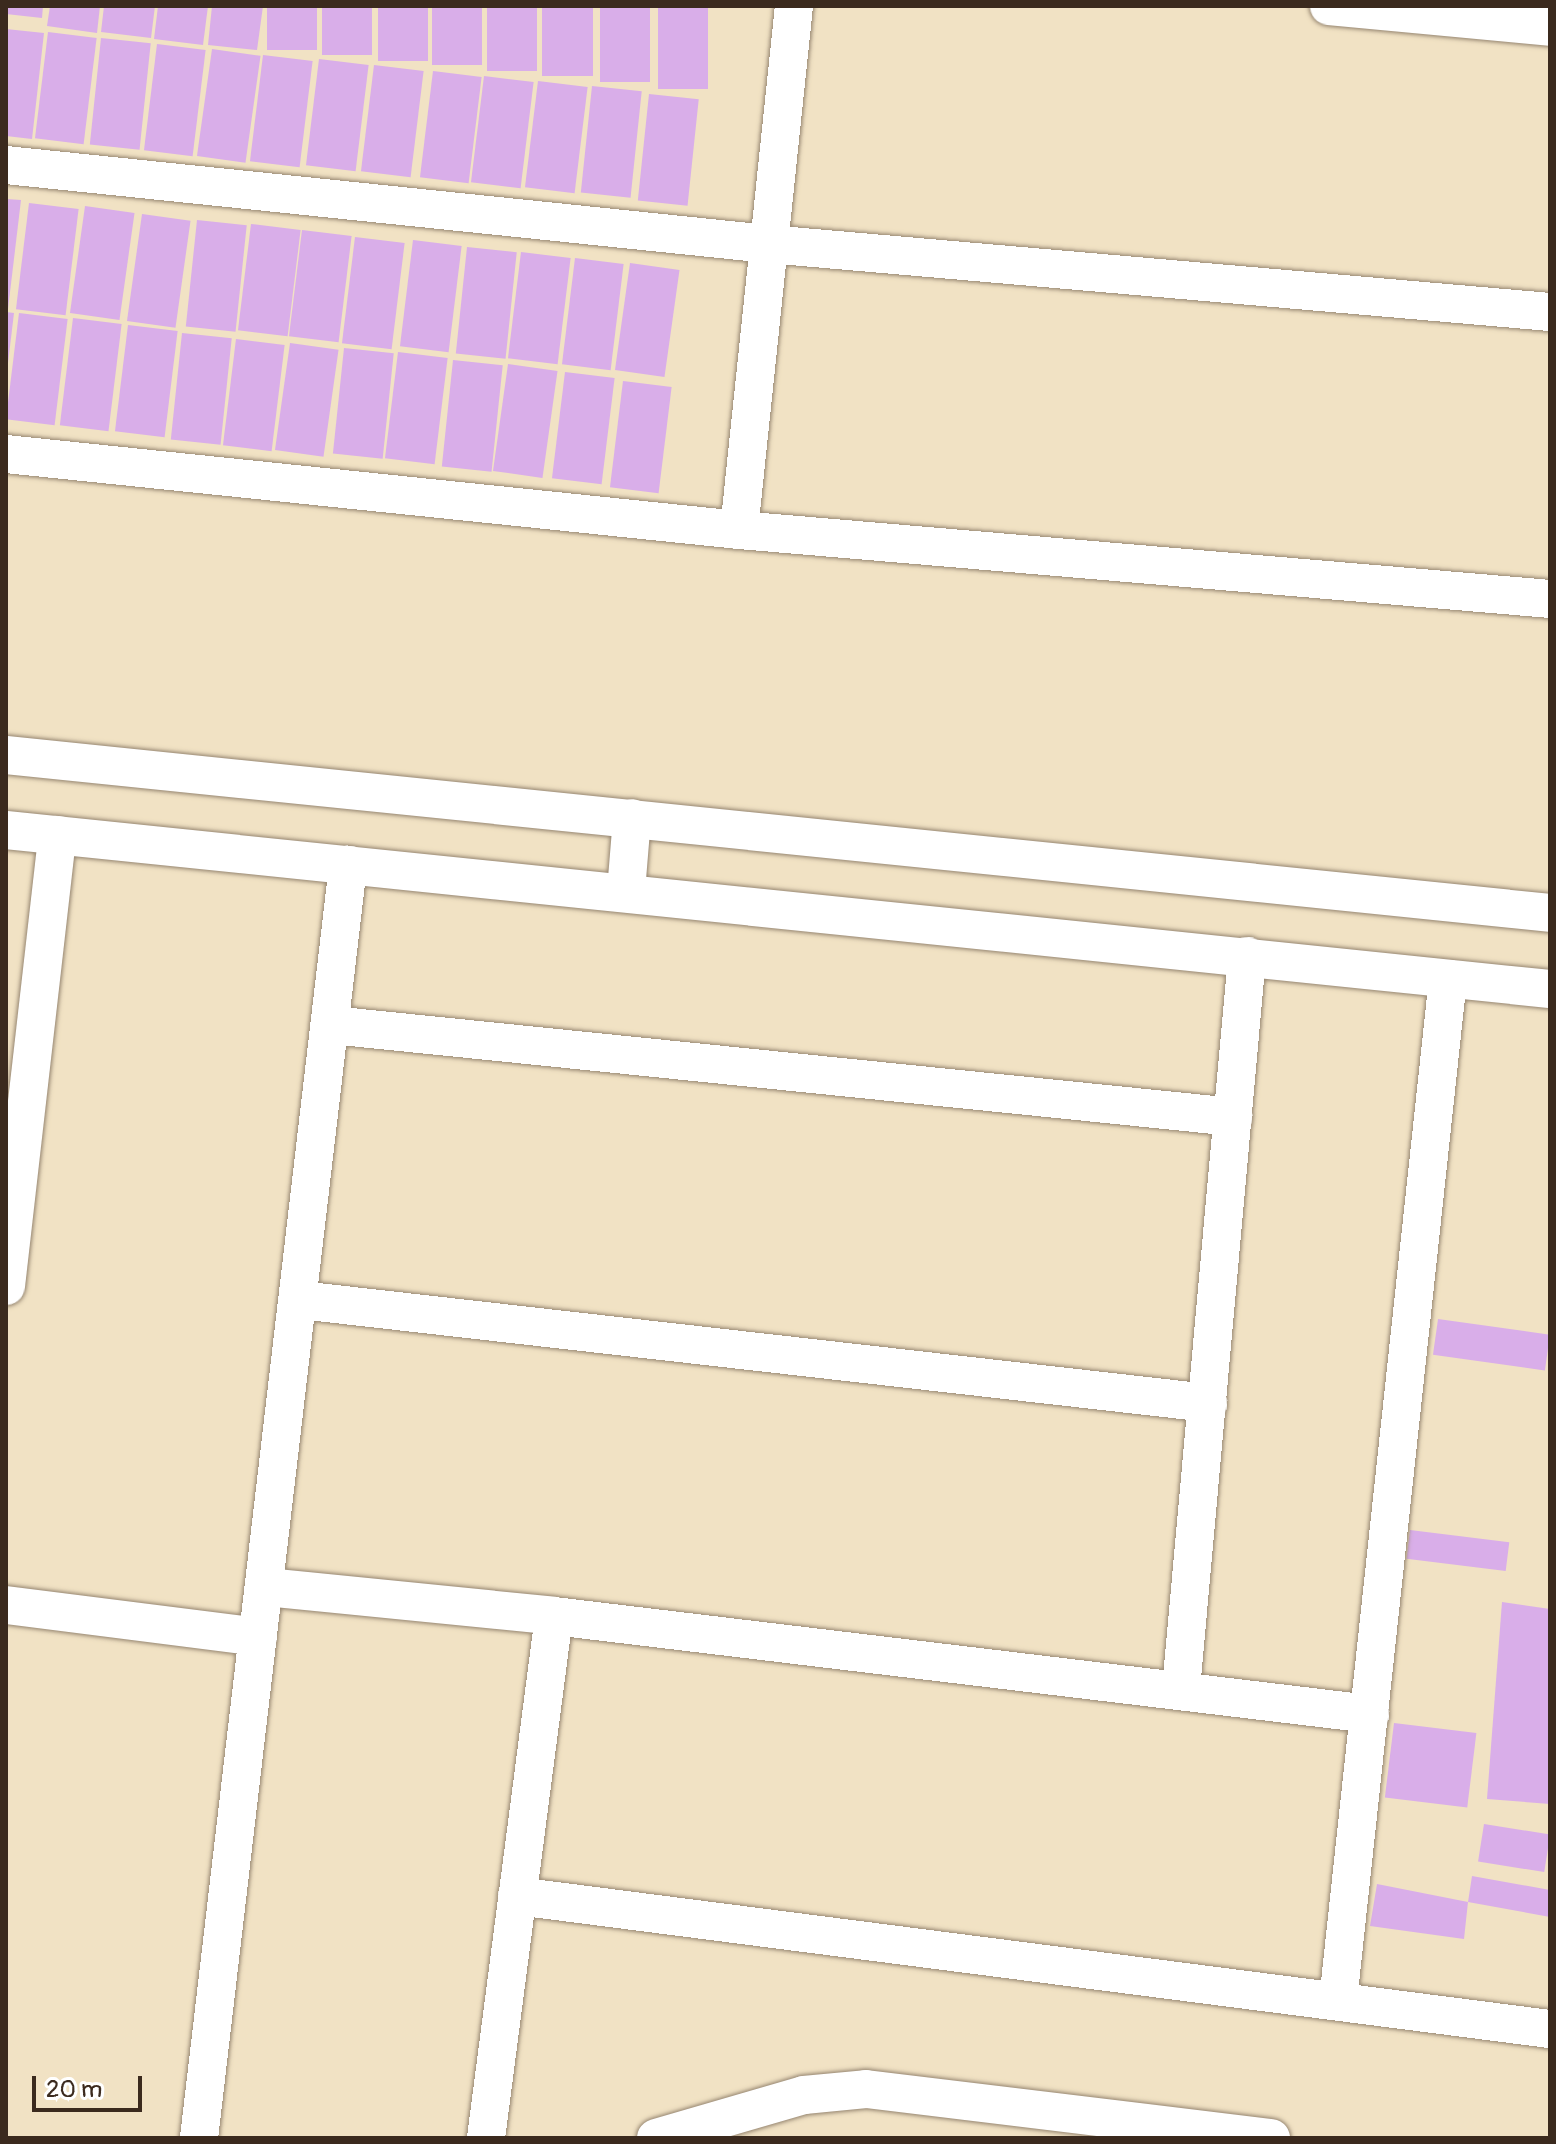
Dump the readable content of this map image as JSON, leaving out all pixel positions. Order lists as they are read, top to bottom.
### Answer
{
  "scale_bar": "20 m"
}
